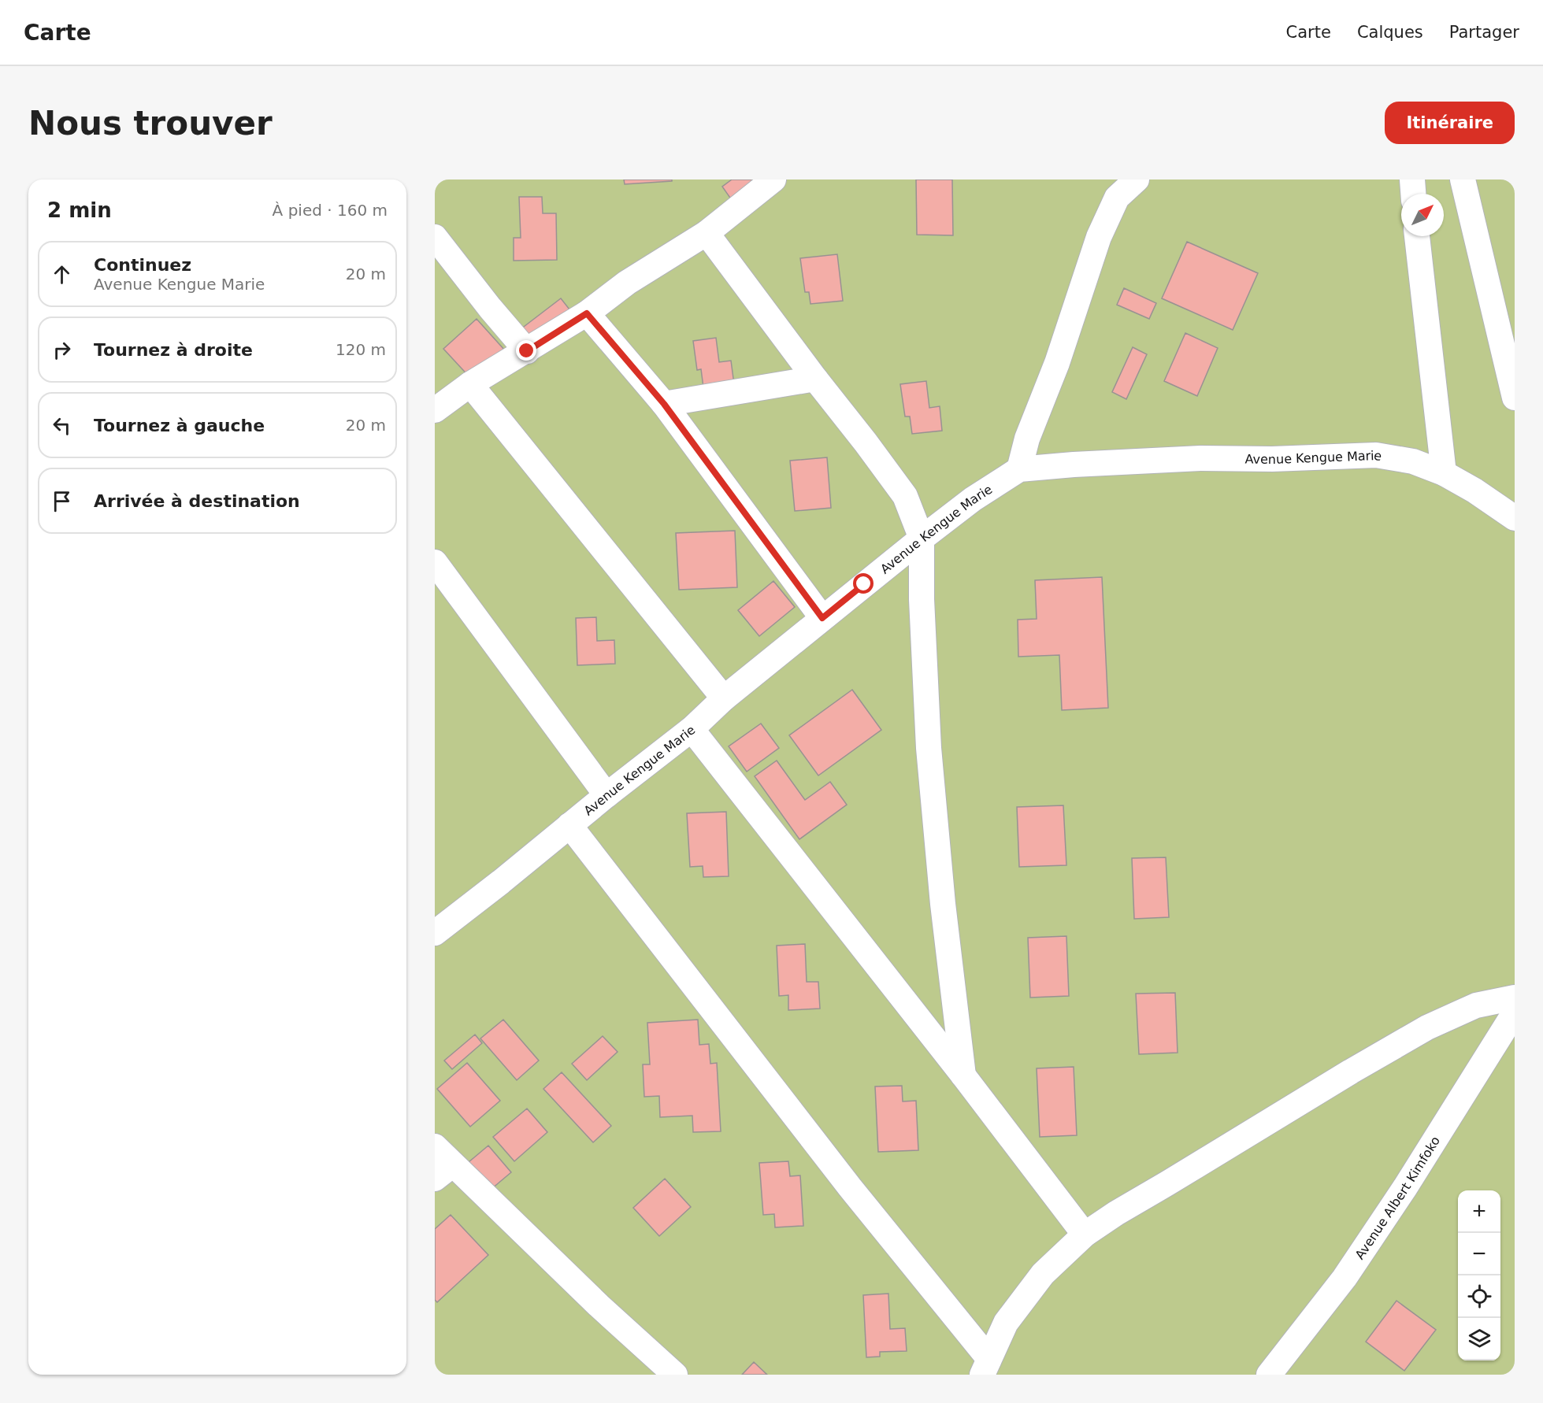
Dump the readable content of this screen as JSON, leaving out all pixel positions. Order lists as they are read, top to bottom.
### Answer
{
  "streets": {
    "street": ["Avenue Kengue Marie", "Avenue Albert Kimfoko"]
  },
  "north": "top right",
  "page": {
    "header": "Carte",
    "nav": ["Carte", "Calques", "Partager"],
    "buttons": "Itinéraire",
    "title": "Nous trouver",
    "heading": ["2 min", "À pied · 160 m"],
    "list": [
      ["Continuez", "Avenue Kengue Marie", "20 m"],
      ["Tournez à droite", "120 m"],
      ["Tournez à gauche", "20 m"],
      "Arrivée à destination"
    ],
    "map_buttons": ["+", "−"]
  }
}
